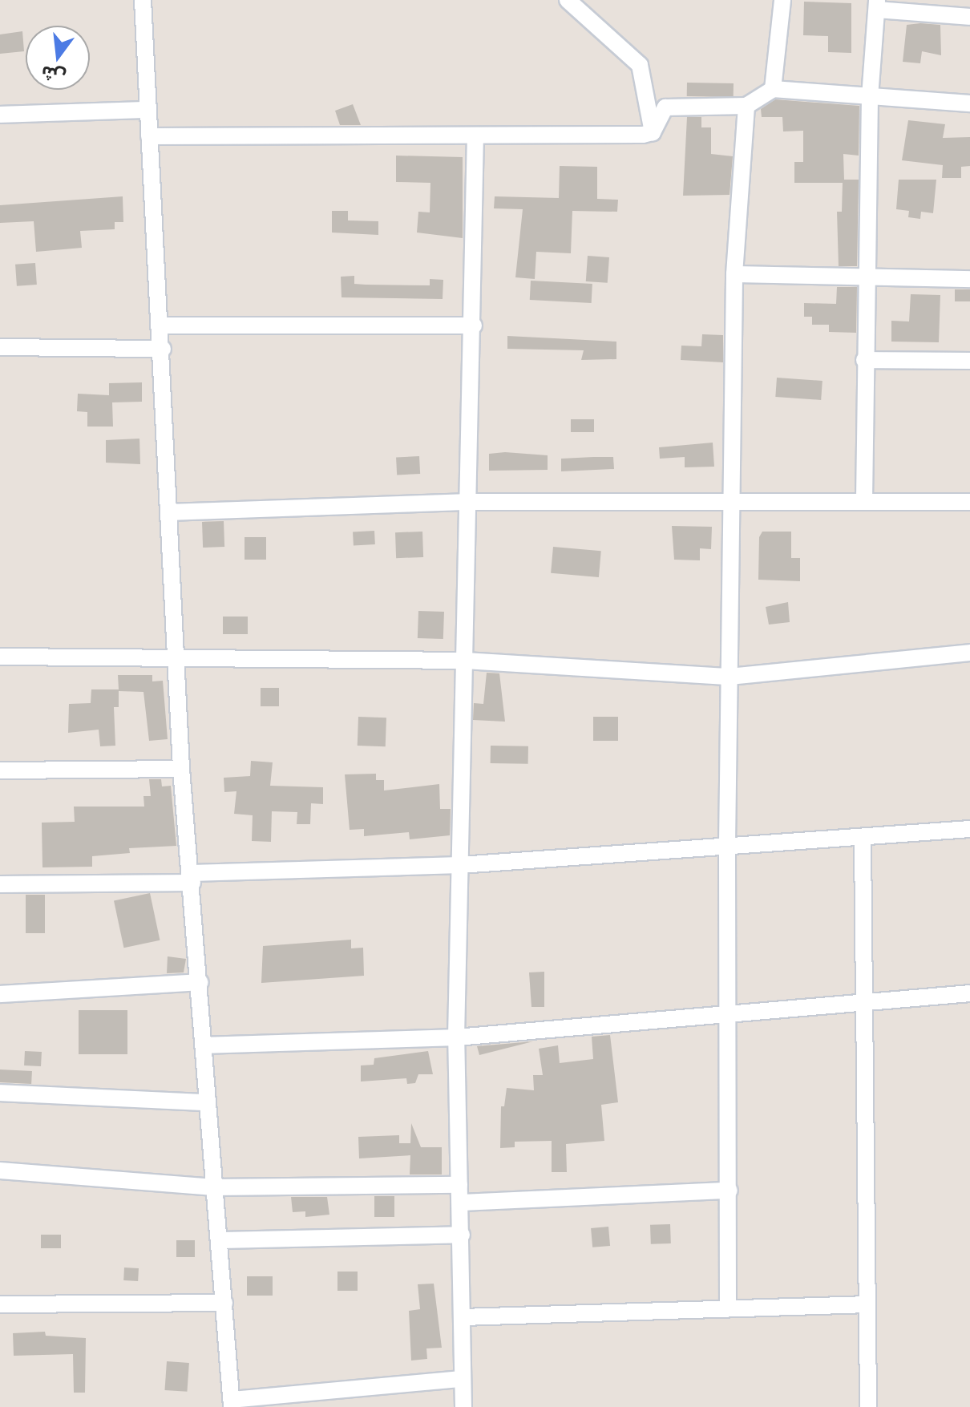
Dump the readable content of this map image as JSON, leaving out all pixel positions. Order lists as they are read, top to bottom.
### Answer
{
  "north": "bottom"
}
